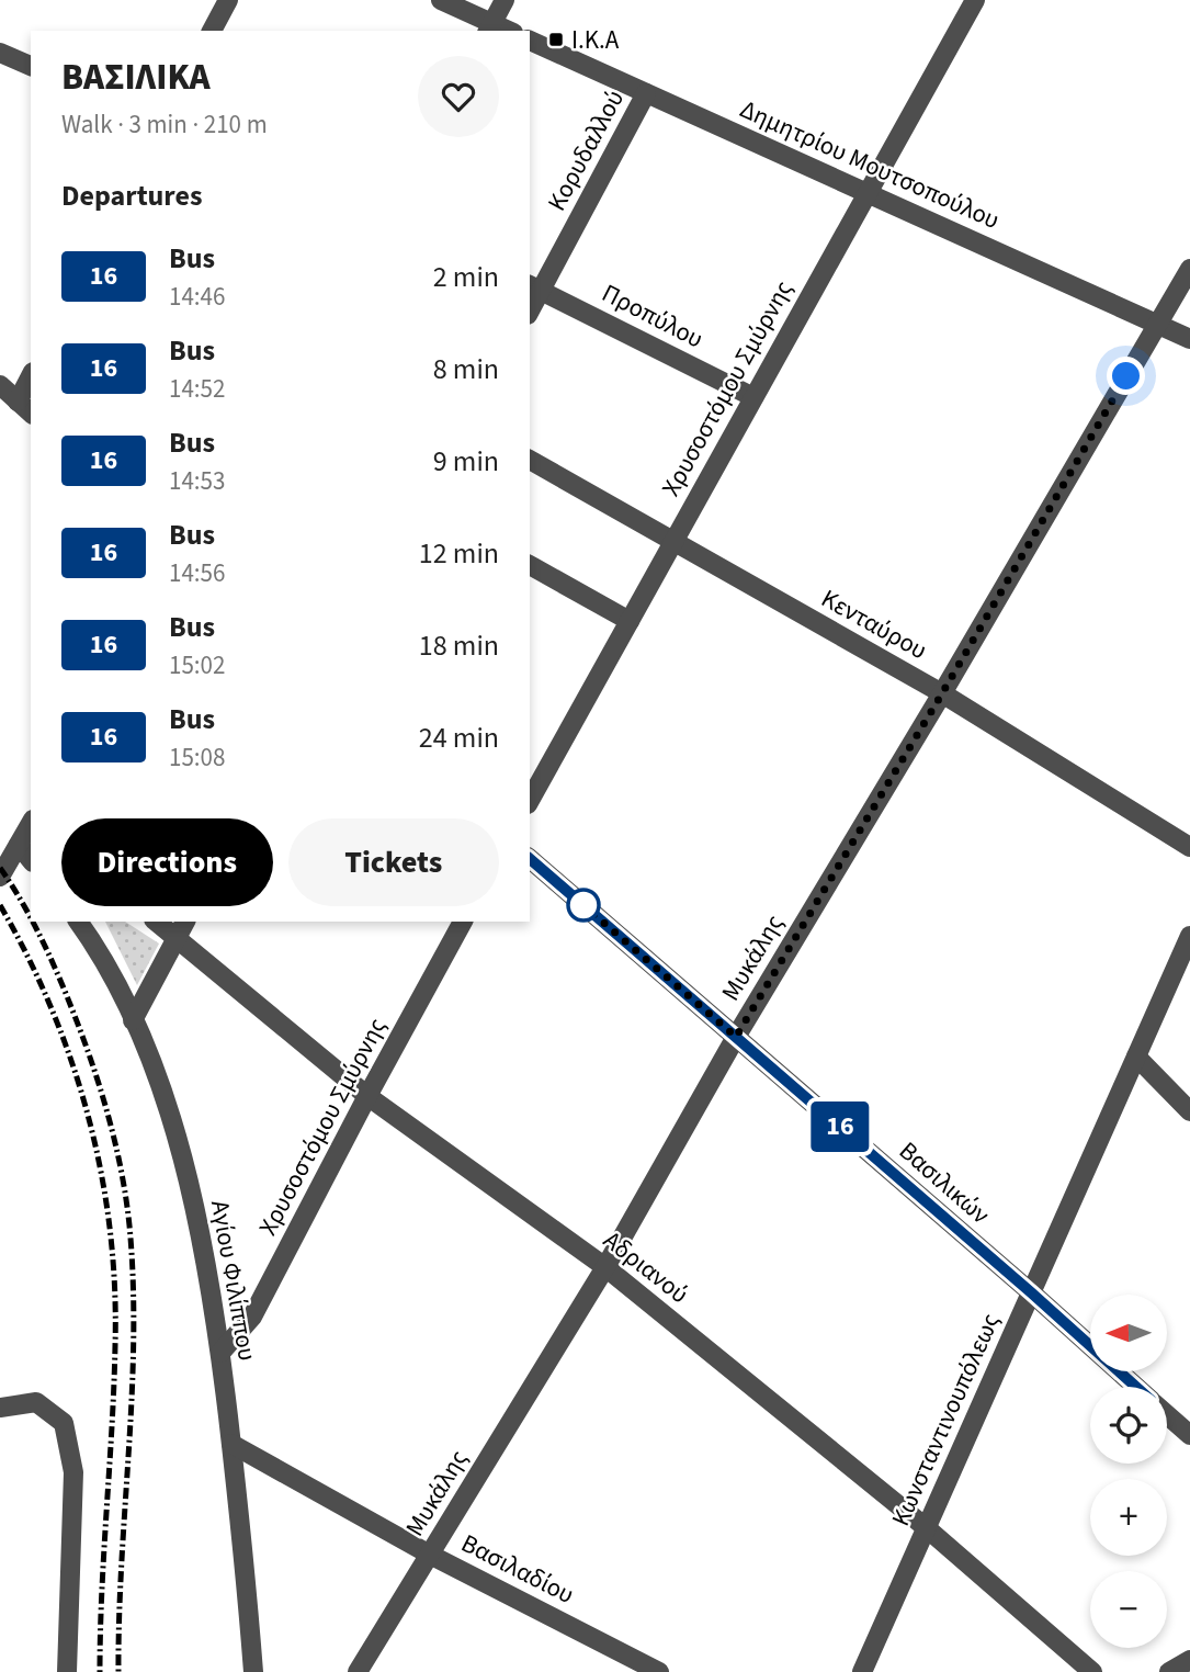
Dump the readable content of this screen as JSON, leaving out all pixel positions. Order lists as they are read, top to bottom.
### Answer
{
  "streets": {
    "street": [
      "Κορυδαλλού",
      "Δημητρίου Μουτσοπούλου",
      "Προπύλου",
      "Χρυσοστόμου Σμύρνης",
      "Κενταύρου",
      "Μυκάλης",
      "Βασιλικών",
      "Αδριανού",
      "Αγίου Φιλίππου",
      "Κωνσταντινουπόλεως",
      "Βασιλαδίου"
    ]
  },
  "crossings": [
    ["Κορυδαλλού", "Δημητρίου Μουτσοπούλου"],
    ["Κορυδαλλού", "Προπύλου"],
    ["Δημητρίου Μουτσοπούλου", "Χρυσοστόμου Σμύρνης"],
    ["Δημητρίου Μουτσοπούλου", "Μυκάλης"],
    ["Προπύλου", "Χρυσοστόμου Σμύρνης"],
    ["Χρυσοστόμου Σμύρνης", "Κενταύρου"],
    ["Χρυσοστόμου Σμύρνης", "Αδριανού"],
    ["Χρυσοστόμου Σμύρνης", "Αγίου Φιλίππου"],
    ["Κενταύρου", "Μυκάλης"],
    ["Μυκάλης", "Βασιλικών"],
    ["Μυκάλης", "Αδριανού"],
    ["Μυκάλης", "Βασιλαδίου"],
    ["Βασιλικών", "Κωνσταντινουπόλεως"],
    ["Αδριανού", "Κωνσταντινουπόλεως"],
    ["Αγίου Φιλίππου", "Βασιλαδίου"]
  ],
  "places": {
    "transit": ["Ι.Κ.Α"]
  },
  "lines": ["bus line 16"],
  "north": "left",
  "page": {
    "on_map": "16",
    "heading": [
      ["ΒΑΣΙΛΙΚΑ", "Walk · 3 min · 210 m"],
      "Departures"
    ],
    "list": [
      {
        "mark": "16",
        "name": "Bus",
        "note": "14:46",
        "value": "2 min"
      },
      {
        "mark": "16",
        "name": "Bus",
        "note": "14:52",
        "value": "8 min"
      },
      {
        "mark": "16",
        "name": "Bus",
        "note": "14:53",
        "value": "9 min"
      },
      {
        "mark": "16",
        "name": "Bus",
        "note": "14:56",
        "value": "12 min"
      },
      {
        "mark": "16",
        "name": "Bus",
        "note": "15:02",
        "value": "18 min"
      },
      {
        "mark": "16",
        "name": "Bus",
        "note": "15:08",
        "value": "24 min"
      }
    ],
    "buttons": ["Directions", "Tickets"],
    "map_buttons": ["+", "−"]
  }
}
